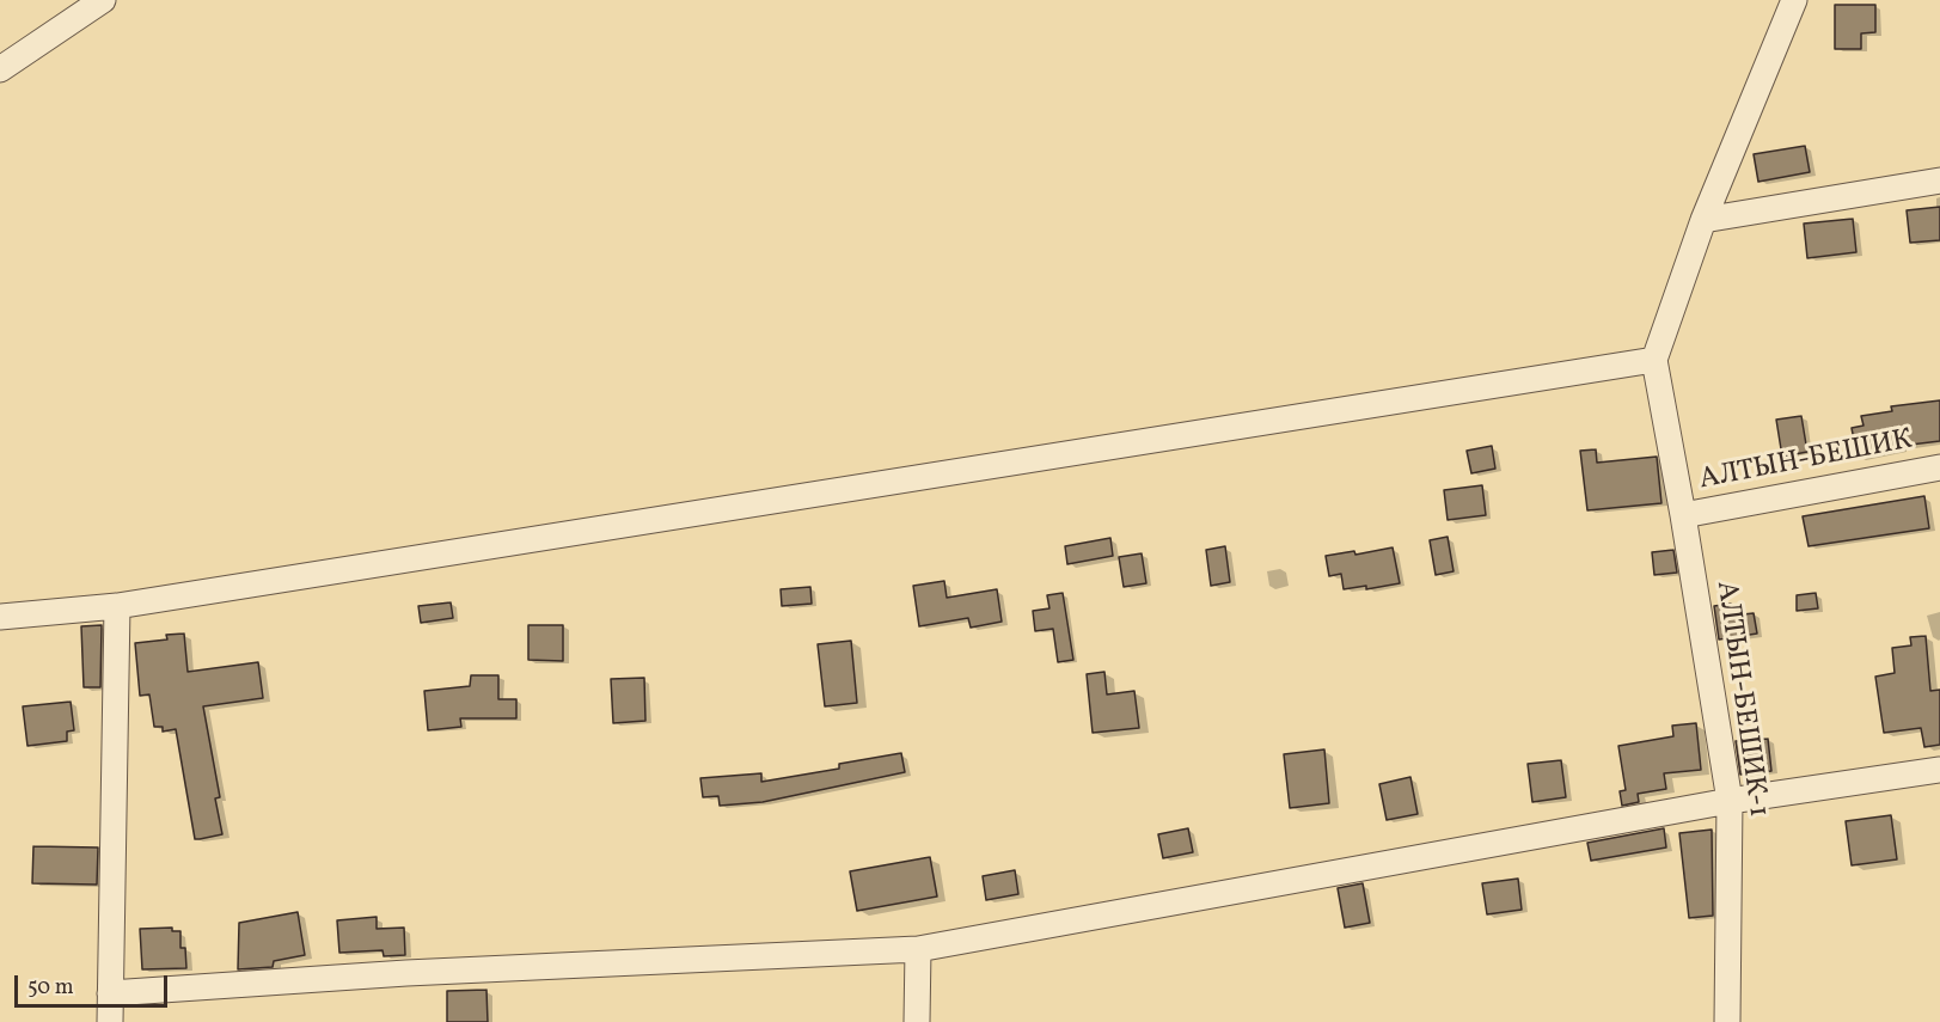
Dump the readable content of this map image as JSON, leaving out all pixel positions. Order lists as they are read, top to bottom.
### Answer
{
  "streets": {
    "street": ["АЛТЫН-БЕШИК", "АЛТЫН-БЕШИК-1"]
  },
  "crossings": [
    ["АЛТЫН-БЕШИК", "АЛТЫН-БЕШИК-1"]
  ],
  "scale_bar": "50 m"
}
